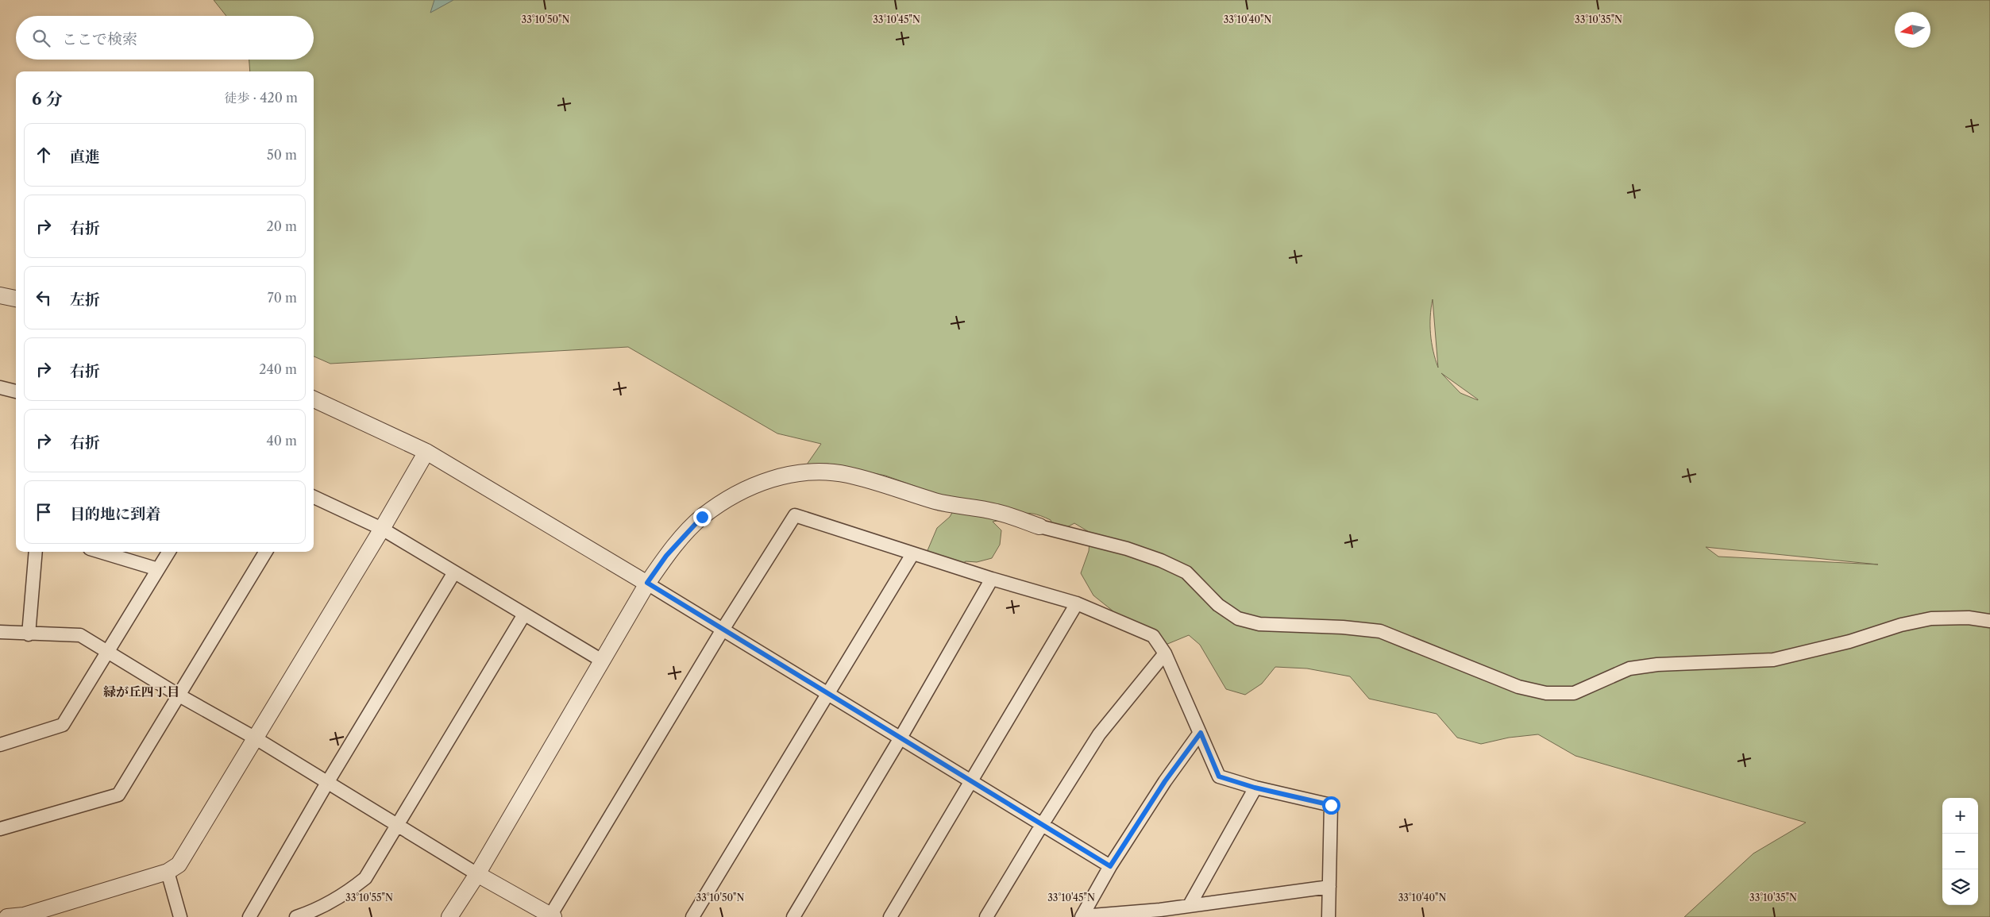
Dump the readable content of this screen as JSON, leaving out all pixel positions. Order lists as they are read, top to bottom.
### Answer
{
  "districts": ["緑が丘四丁目"],
  "north": "left",
  "page": {
    "search": "ここで検索",
    "heading": ["6 分", "徒歩 · 420 m"],
    "list": [
      ["直進", "50 m"],
      ["右折", "20 m"],
      ["左折", "70 m"],
      ["右折", "240 m"],
      ["右折", "40 m"],
      "目的地に到着"
    ],
    "map_buttons": ["+", "−"]
  },
  "coordinates": [
    "33°10'50\"N",
    "33°10'45\"N",
    "33°10'40\"N",
    "33°10'35\"N",
    "33°10'55\"N"
  ]
}
